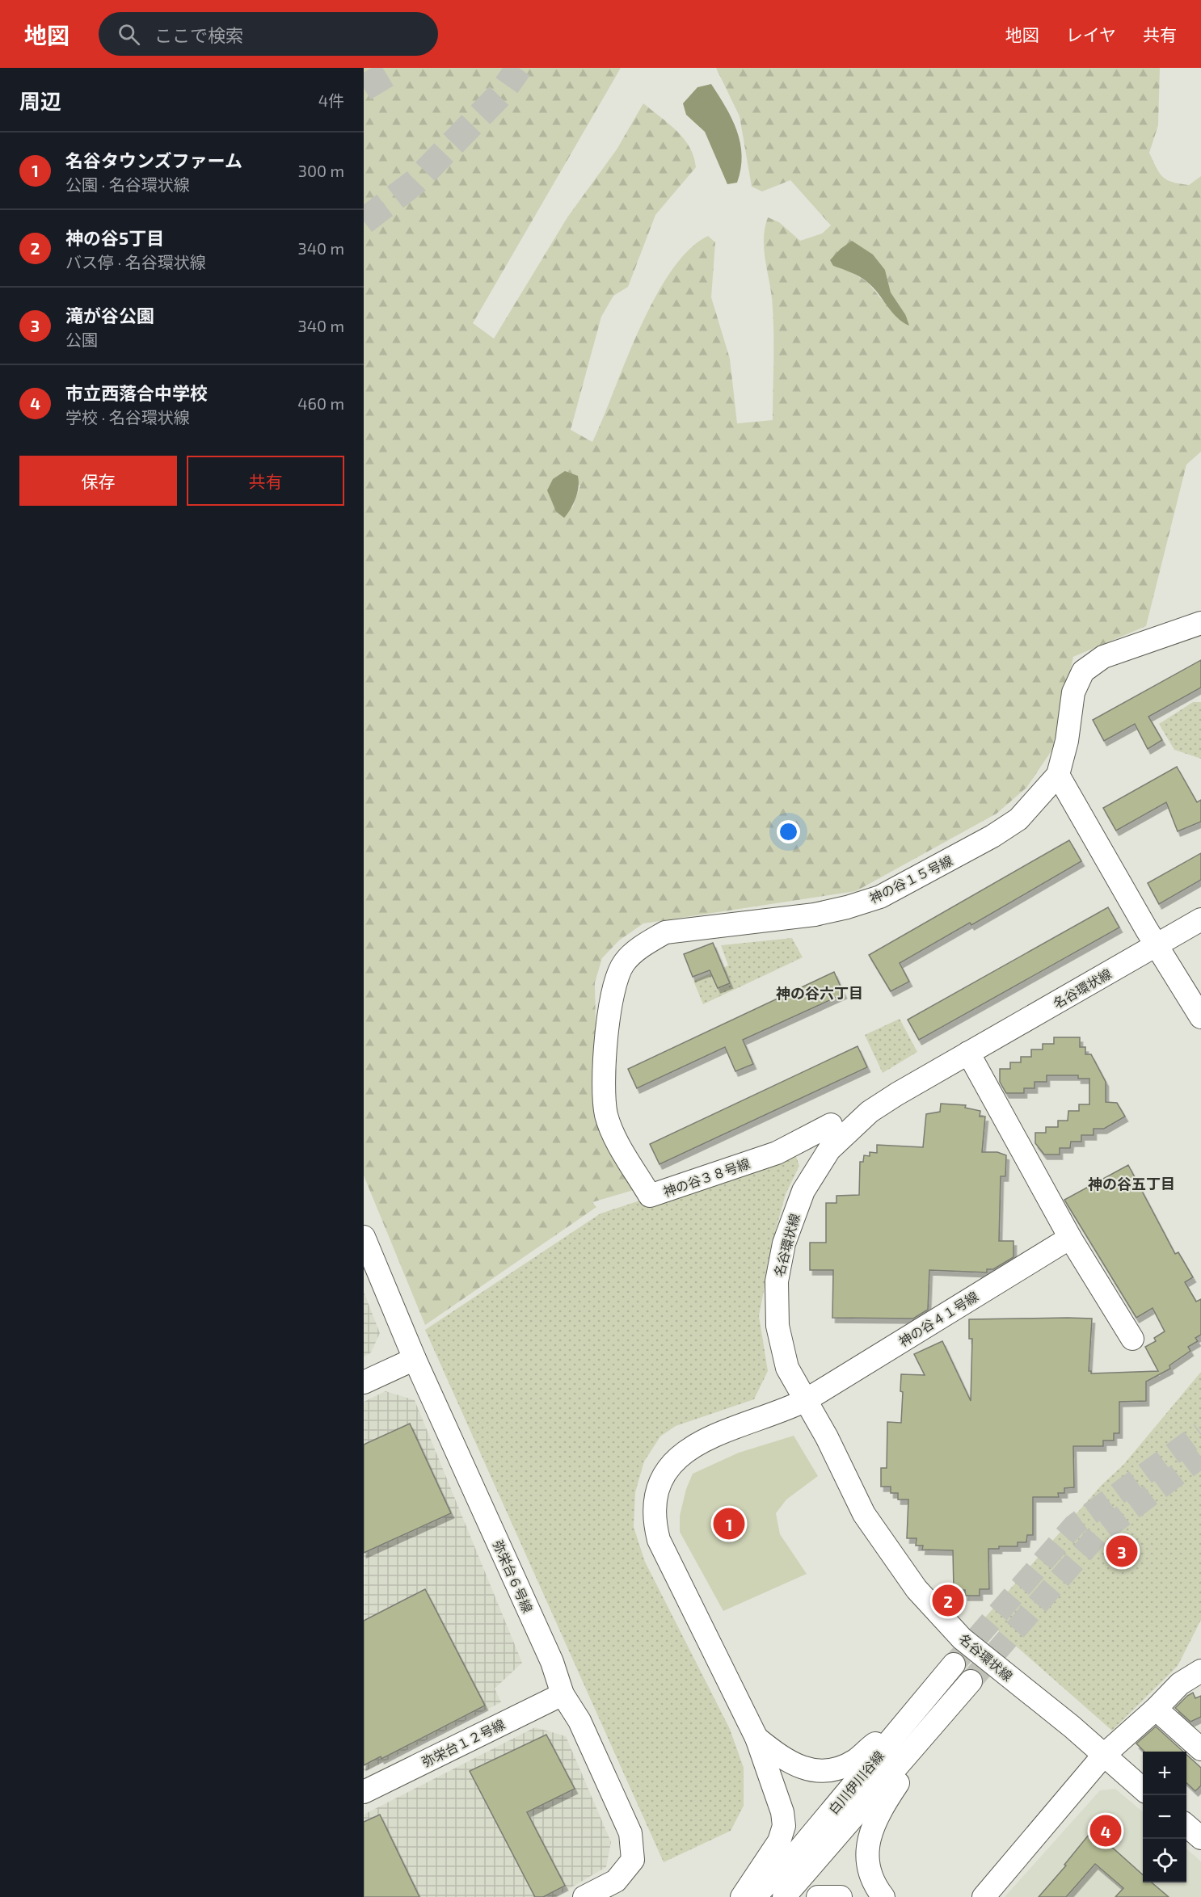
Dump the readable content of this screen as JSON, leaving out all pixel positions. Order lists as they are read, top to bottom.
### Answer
{
  "streets": {
    "street": [
      "神の谷１５号線",
      "名谷環状線",
      "神の谷３８号線",
      "神の谷４１号線",
      "弥栄台６号線",
      "弥栄台１２号線",
      "白川伊川谷線"
    ]
  },
  "crossings": [
    ["神の谷１５号線", "神の谷３８号線"],
    ["名谷環状線", "神の谷４１号線"],
    ["弥栄台６号線", "弥栄台１２号線"]
  ],
  "districts": ["神の谷六丁目", "神の谷五丁目"],
  "page": {
    "header": "地図",
    "search": "ここで検索",
    "nav": ["地図", "レイヤ", "共有"],
    "heading": ["周辺", "4件"],
    "list": [
      {
        "mark": "1",
        "name": "名谷タウンズファーム",
        "note": "公園 · 名谷環状線",
        "value": "300 m"
      },
      {
        "mark": "2",
        "name": "神の谷5丁目",
        "note": "バス停 · 名谷環状線",
        "value": "340 m"
      },
      {
        "mark": "3",
        "name": "滝が谷公園",
        "note": "公園",
        "value": "340 m"
      },
      {
        "mark": "4",
        "name": "市立西落合中学校",
        "note": "学校 · 名谷環状線",
        "value": "460 m"
      }
    ],
    "buttons": ["保存", "共有"],
    "pins": [
      "1",
      "3",
      "2",
      "4"
    ],
    "map_buttons": ["+", "−"]
  }
}
